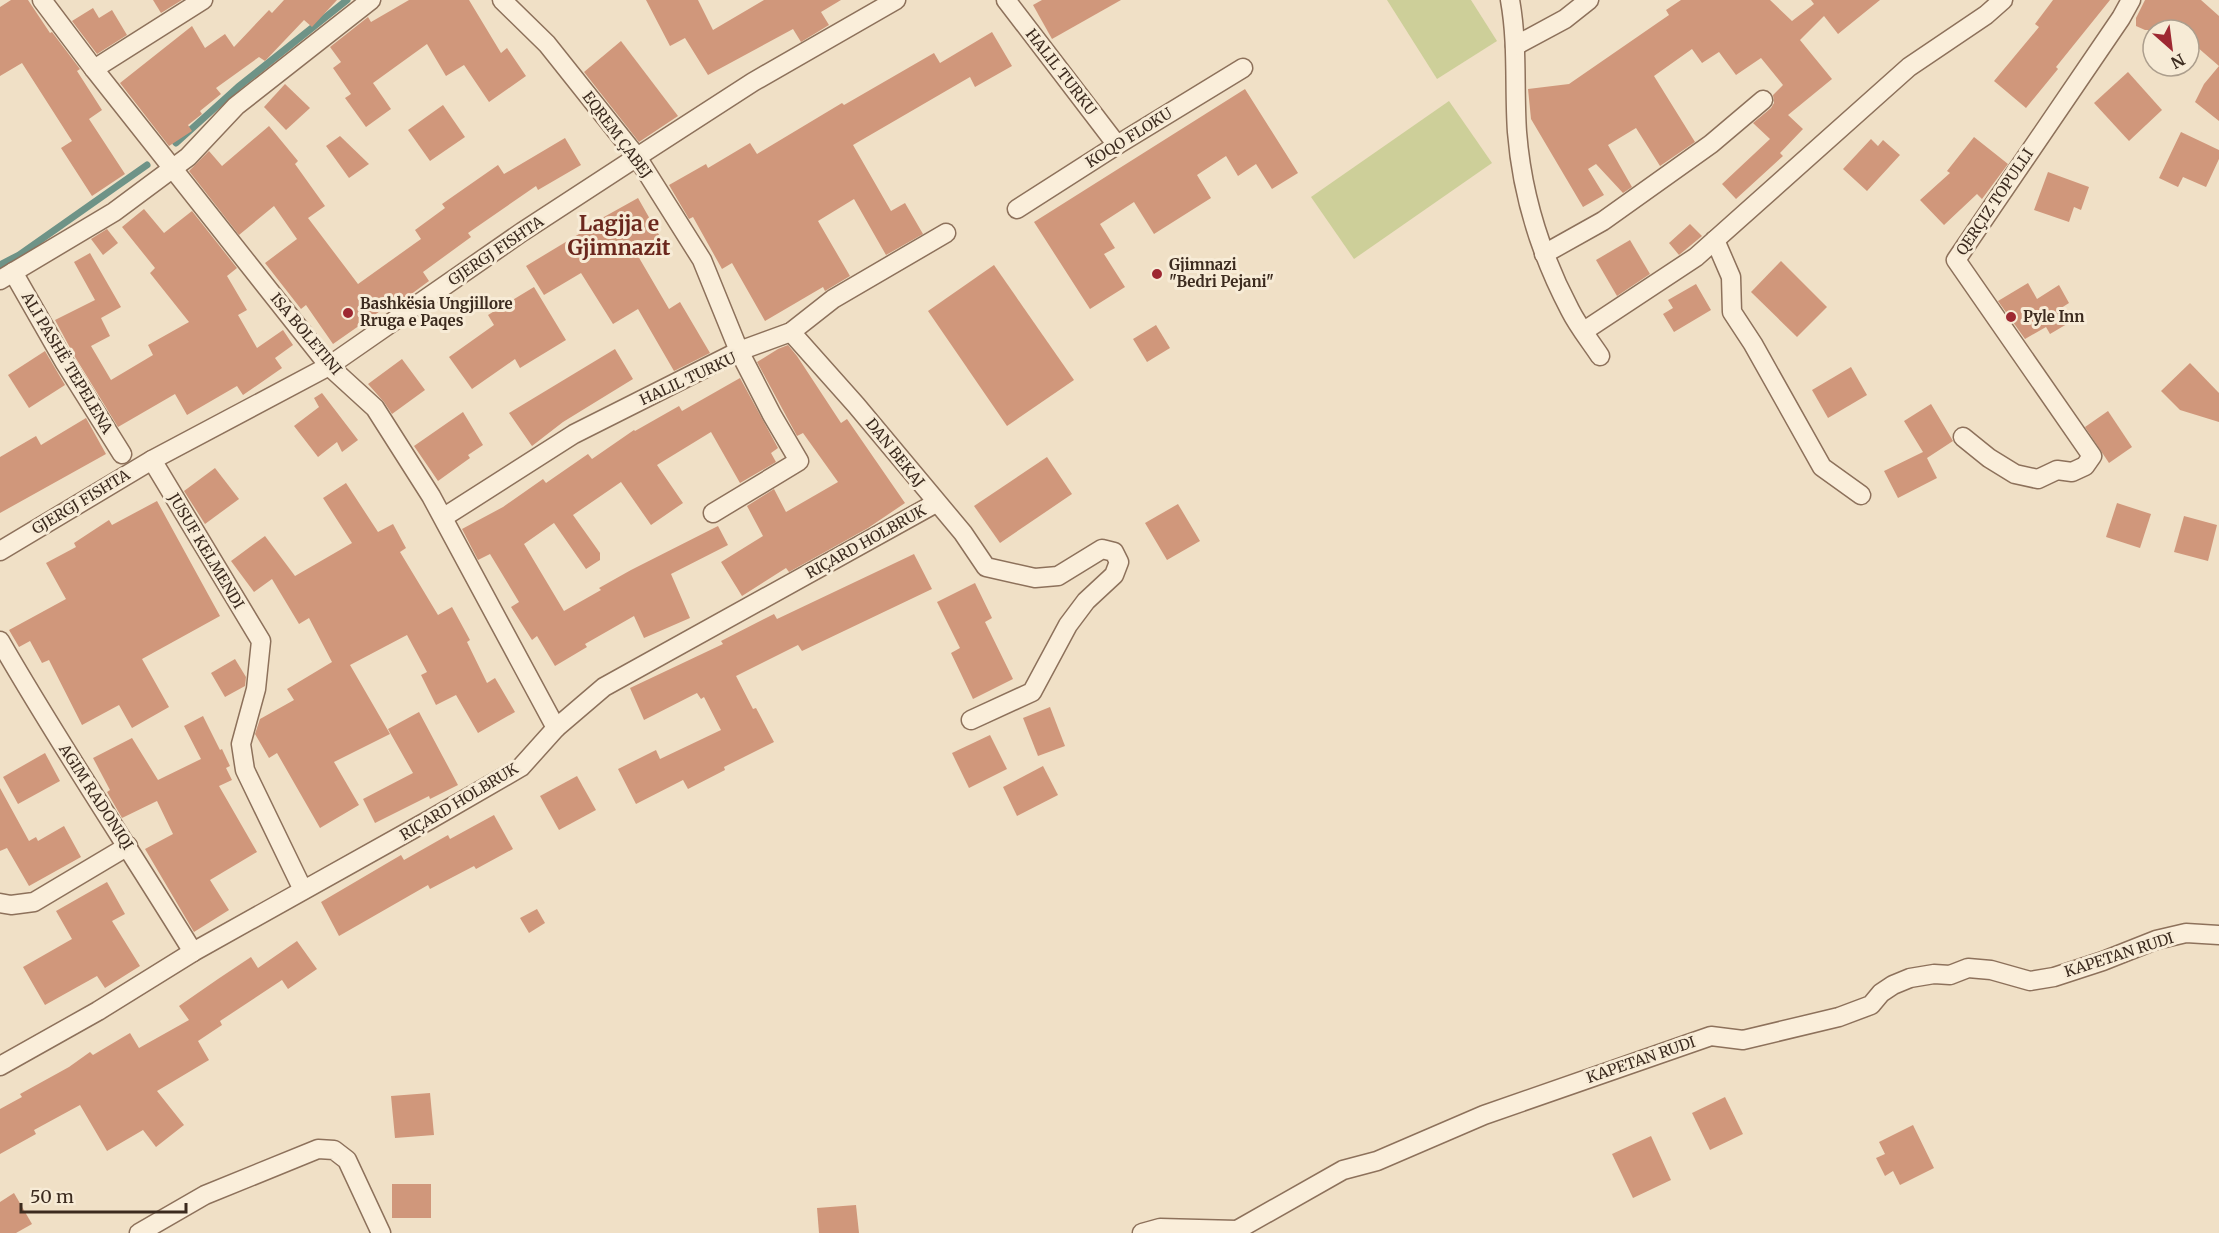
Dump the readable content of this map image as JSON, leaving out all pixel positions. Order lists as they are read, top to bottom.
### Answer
{
  "streets": {
    "street": [
      "HALIL TURKU",
      "EQREM ÇABEJ",
      "KOQO FLOKU",
      "QERÇIZ TOPULLI",
      "GJERGJ FISHTA",
      "ISA BOLETINI",
      "ALI PASHË TEPELENA",
      "DAN BEKAJ",
      "RIÇARD HOLBRUK",
      "JUSUF KELMENDI",
      "AGIM RADONIQI",
      "KAPETAN RUDI"
    ]
  },
  "crossings": [
    ["HALIL TURKU", "EQREM ÇABEJ"],
    ["HALIL TURKU", "KOQO FLOKU"],
    ["HALIL TURKU", "ISA BOLETINI"],
    ["EQREM ÇABEJ", "GJERGJ FISHTA"],
    ["GJERGJ FISHTA", "ISA BOLETINI"],
    ["GJERGJ FISHTA", "JUSUF KELMENDI"],
    ["ISA BOLETINI", "ALI PASHË TEPELENA"],
    ["ISA BOLETINI", "RIÇARD HOLBRUK"],
    ["DAN BEKAJ", "RIÇARD HOLBRUK"],
    ["RIÇARD HOLBRUK", "JUSUF KELMENDI"],
    ["RIÇARD HOLBRUK", "AGIM RADONIQI"]
  ],
  "districts": ["Lagjja e Gjimnazit"],
  "places": ["Gjimnazi \"Bedri Pejani\"", "Bashkësia Ungjillore Rruga e Paqes", "Pyle Inn"],
  "scale_bar": "50 m",
  "north": "bottom right"
}
